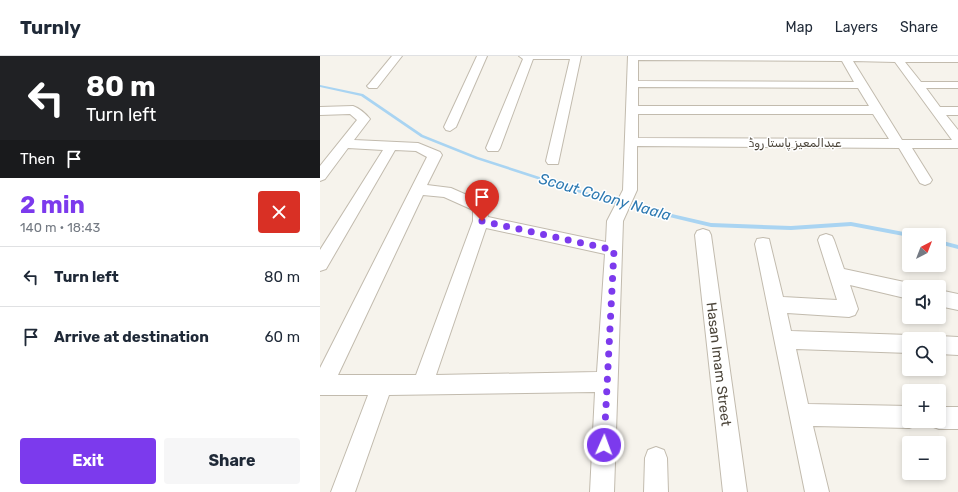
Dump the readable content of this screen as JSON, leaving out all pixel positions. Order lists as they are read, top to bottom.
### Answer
{
  "streets": {
    "street": ["عبدالمعیز پاستا روڈ", "Hasan Imam Street"]
  },
  "water": ["Scout Colony Naala"],
  "north": "top right",
  "page": {
    "header": "Turnly",
    "nav": ["Map", "Layers", "Share"],
    "turn": ["80 m", "Turn left"],
    "then": "Then",
    "heading": ["2 min", "140 m · 18:43"],
    "map_buttons": ["+", "−"],
    "list": [
      {
        "name": "Turn left",
        "value": "80 m"
      },
      {
        "name": "Arrive at destination",
        "value": "60 m"
      }
    ],
    "buttons": ["Exit", "Share"]
  }
}
